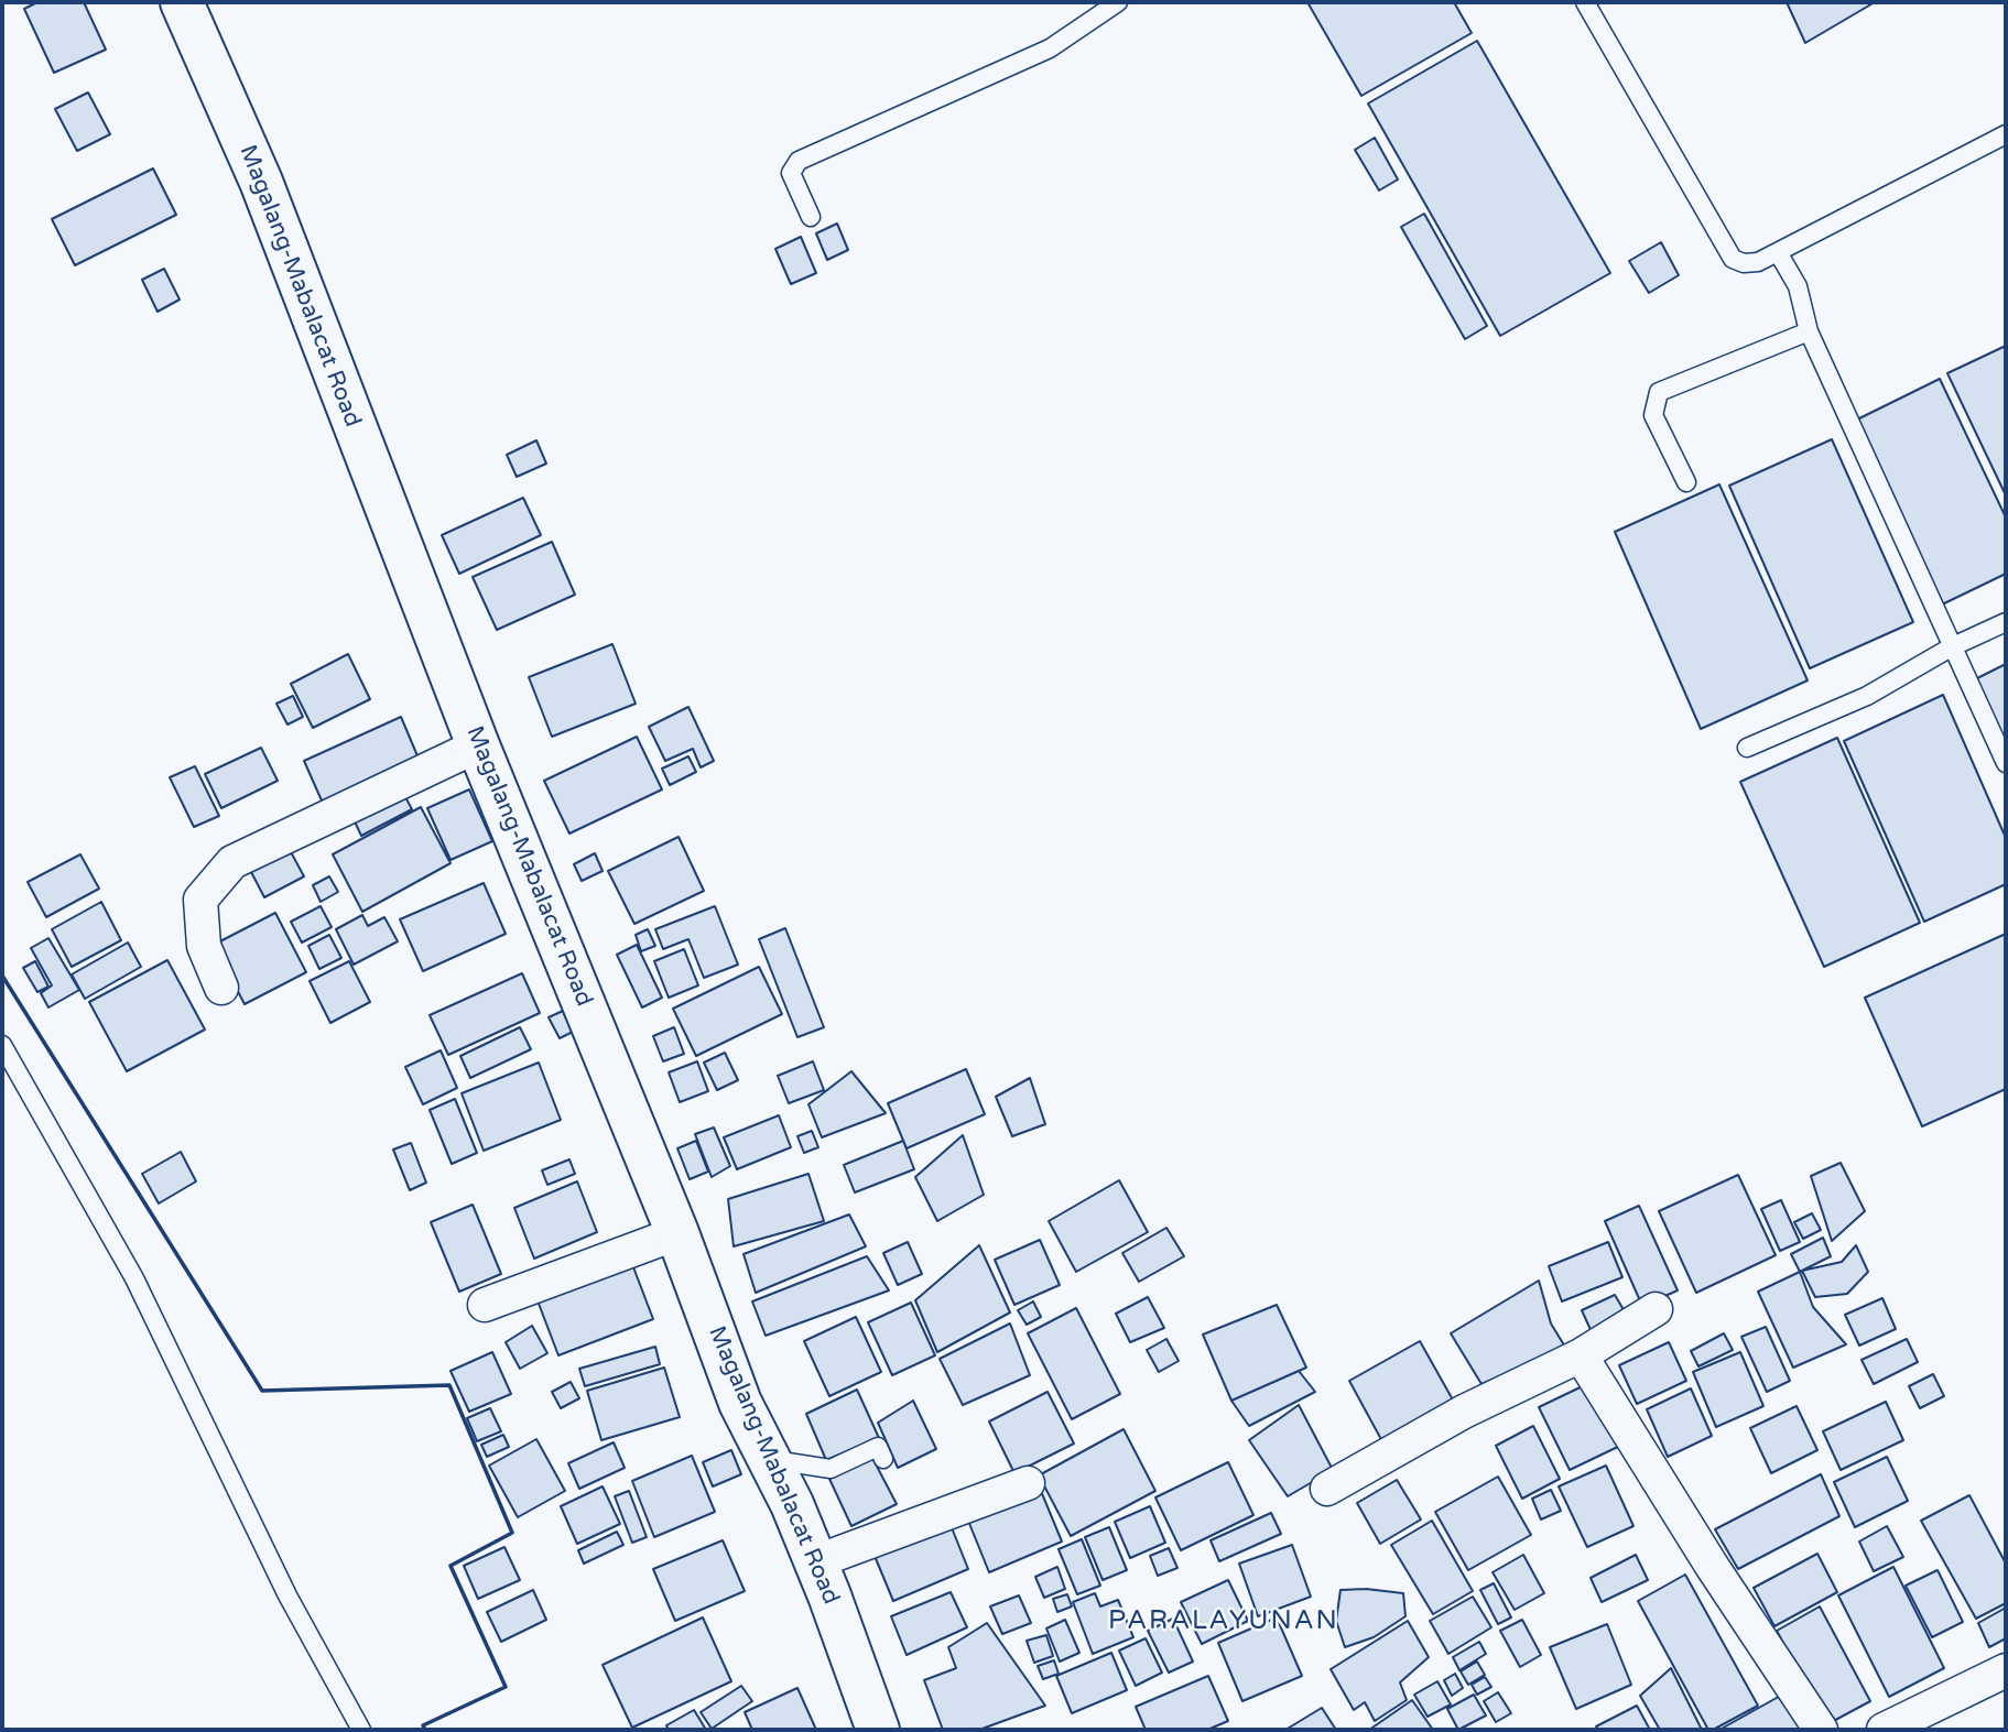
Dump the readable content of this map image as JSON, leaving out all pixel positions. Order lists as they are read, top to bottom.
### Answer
{
  "streets": {
    "main road": ["Magalang-Mabalacat Road"]
  },
  "districts": ["PARALAYUNAN"]
}
